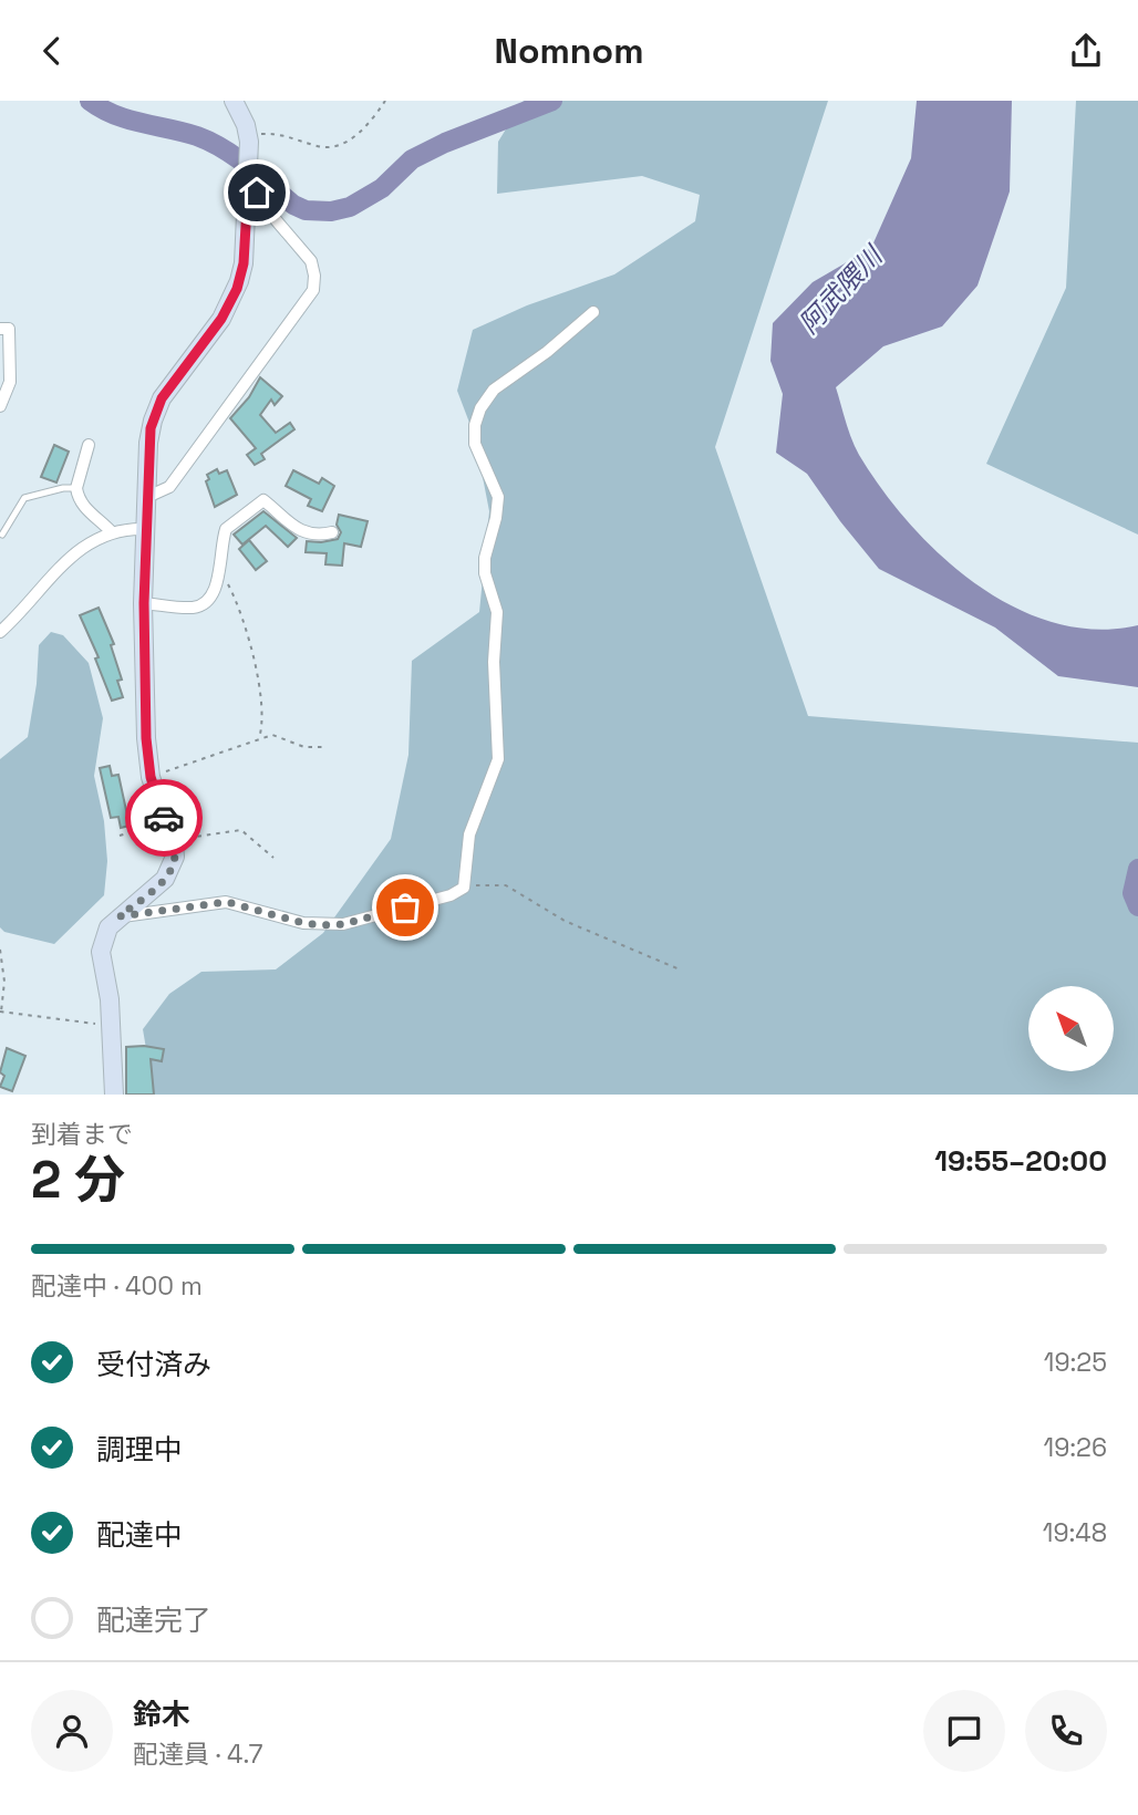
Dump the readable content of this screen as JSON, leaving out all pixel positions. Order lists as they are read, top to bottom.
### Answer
{
  "water": ["阿武隈川"],
  "north": "top left",
  "page": {
    "header": "Nomnom",
    "heading": ["2 分", "到着まで", "19:55–20:00"],
    "panel": ["鈴木", "配達員 · 4.7"],
    "bar": "配達中 · 400 m",
    "list": [
      ["受付済み", "19:25"],
      ["調理中", "19:26"],
      ["配達中", "19:48"],
      "配達完了"
    ]
  }
}
